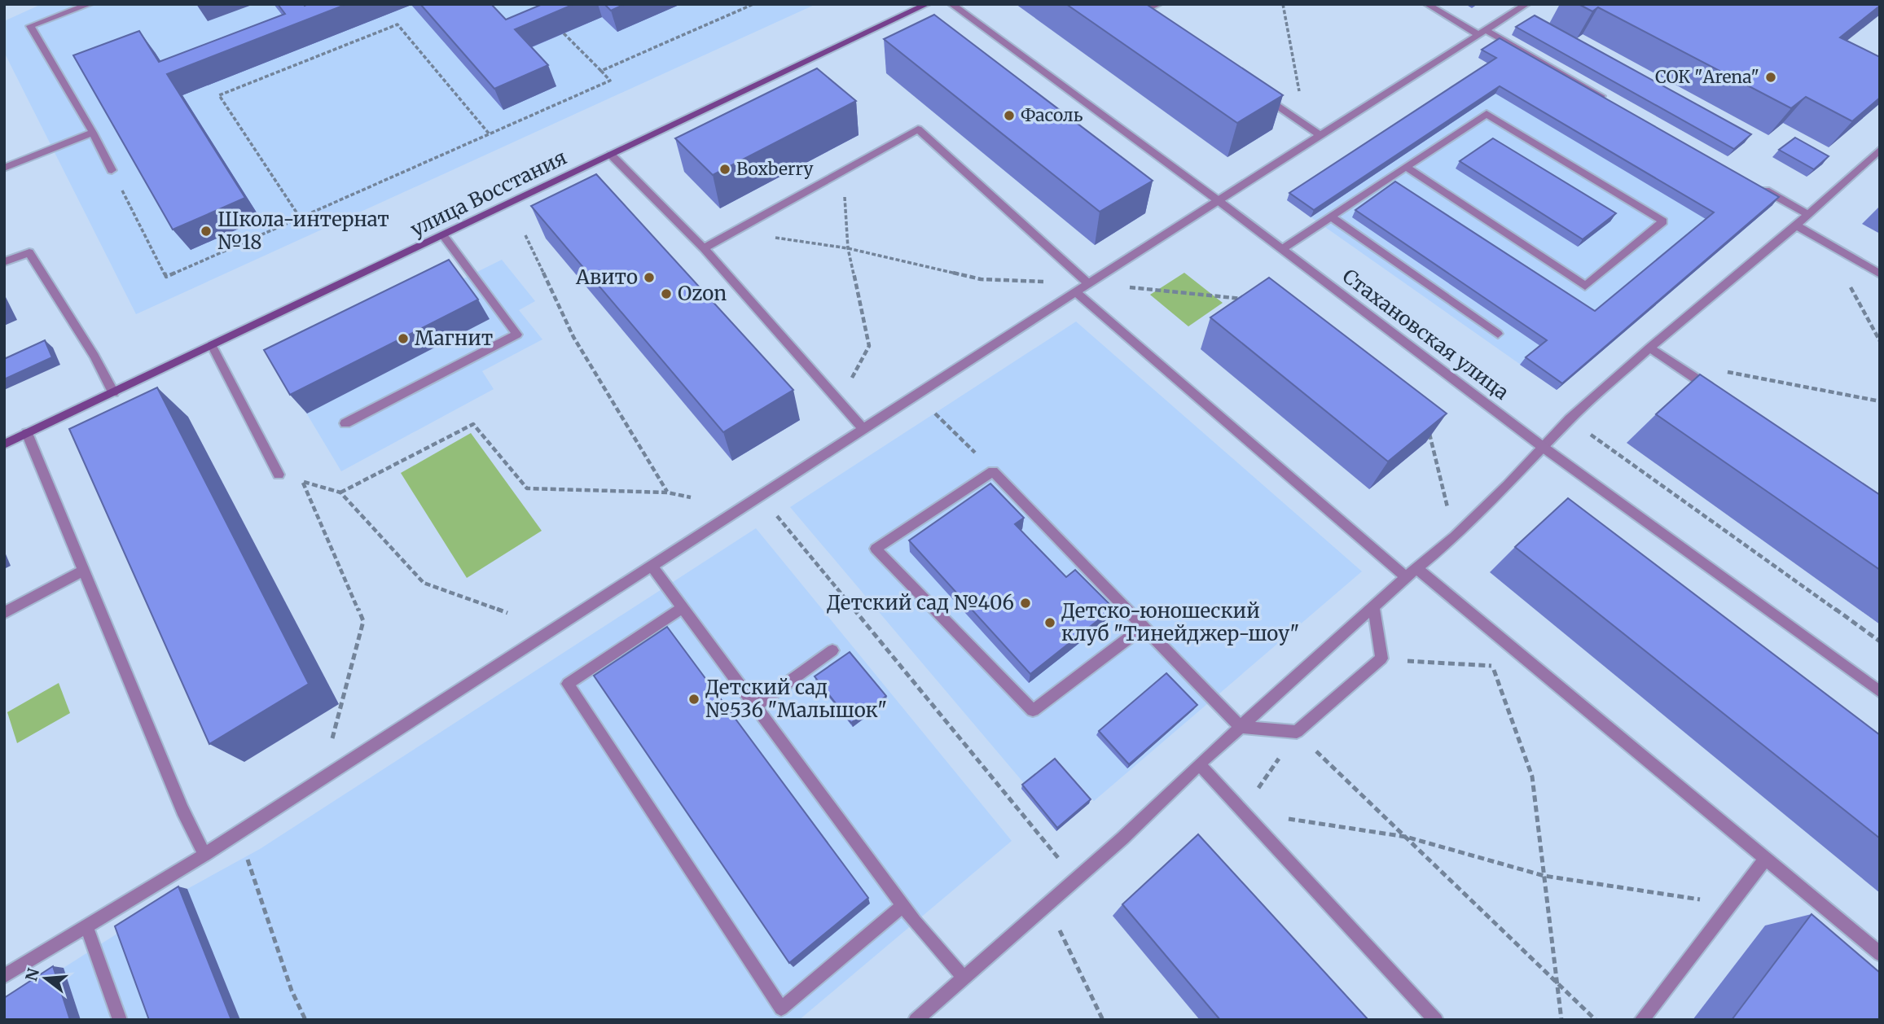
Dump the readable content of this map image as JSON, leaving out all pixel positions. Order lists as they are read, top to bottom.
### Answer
{
  "streets": {
    "main road": ["улица Восстания"],
    "street": ["Стахановская улица"]
  },
  "places": [
    "СОК \"Arena\"",
    "Фасоль",
    "Boxberry",
    "Школа-интернат №18",
    "Авито",
    "Ozon",
    "Магнит",
    "Детский сад №406",
    "Детско-юношеский клуб \"Тинейджер-шоу\"",
    "Детский сад №536 \"Малышок\""
  ],
  "north": "left"
}
